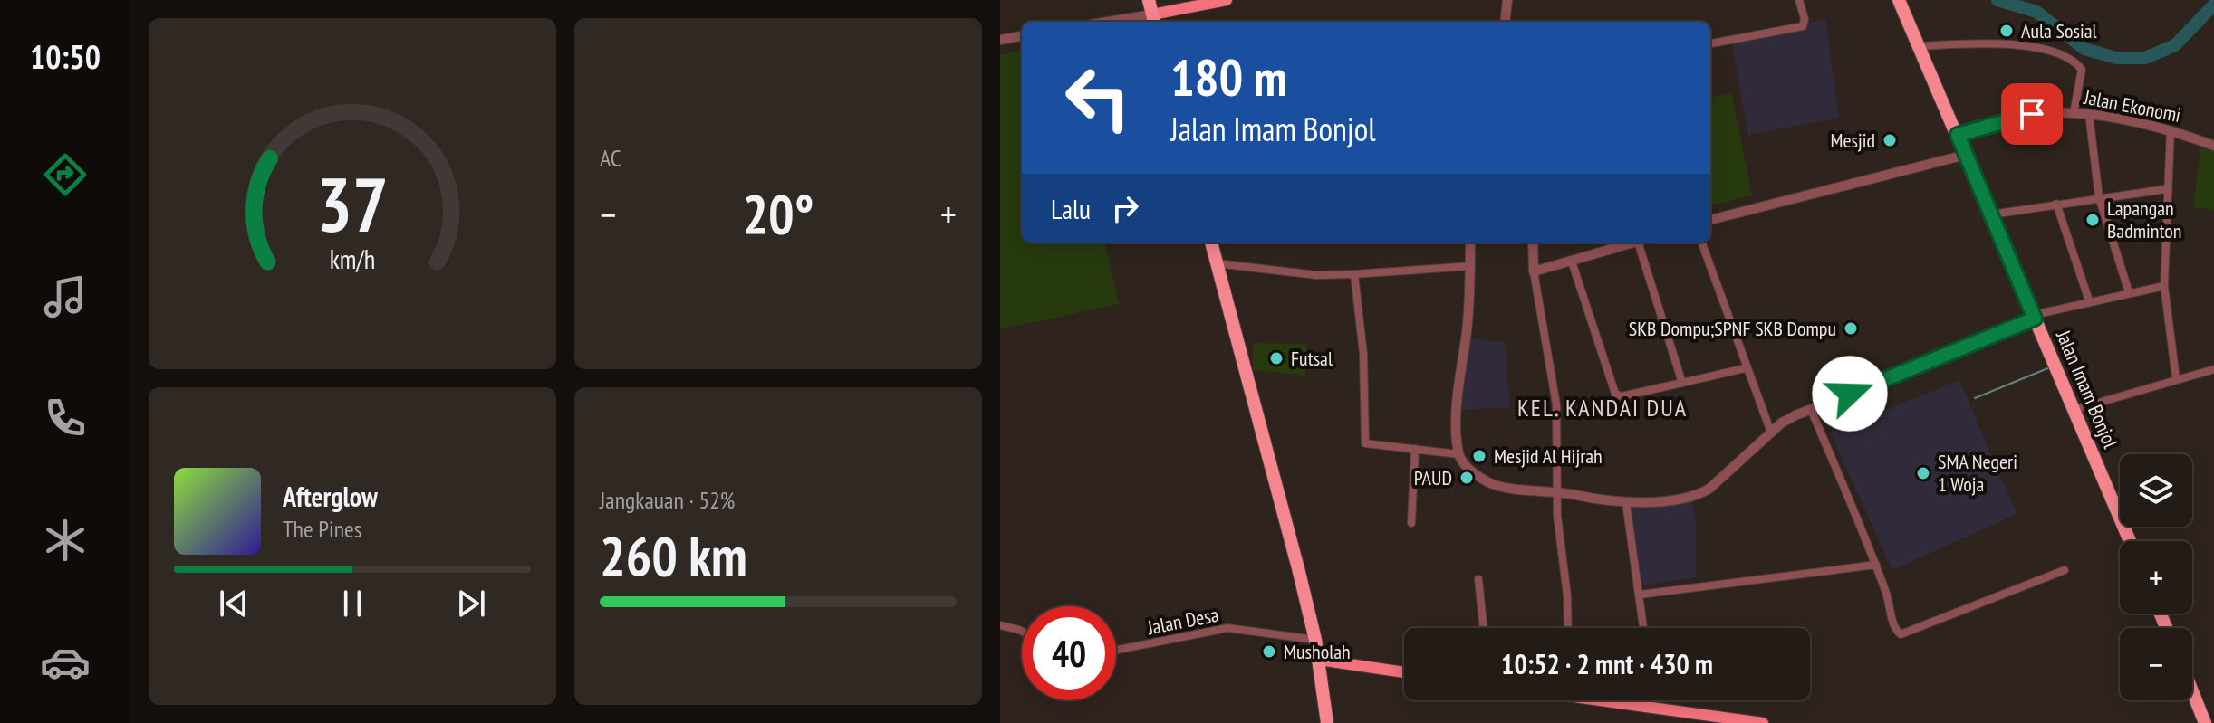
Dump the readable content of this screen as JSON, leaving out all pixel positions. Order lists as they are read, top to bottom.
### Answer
{
  "streets": {
    "highway": ["Jalan Imam Bonjol"],
    "street": ["Jalan Ekonomi", "Jalan Desa"]
  },
  "crossings": [
    ["Jalan Ekonomi", "Jalan Imam Bonjol"]
  ],
  "districts": ["KEL. KANDAI DUA"],
  "places": [
    "Aula Sosial",
    "Mesjid",
    "Lapangan Badminton",
    "SKB Dompu;SPNF SKB Dompu",
    "Futsal",
    "Mesjid Al Hijrah",
    "SMA Negeri 1 Woja",
    "PAUD",
    "Musholah"
  ],
  "page": {
    "tabs": "10:50",
    "tile": [
      "AC",
      ["Jangkauan · 52%", "260 km"]
    ],
    "turn": ["180 m", "Jalan Imam Bonjol"],
    "then": "Lalu",
    "heat": ["−", "20°", "+"],
    "map_buttons": ["+", "−"],
    "song": ["Afterglow", "The Pines"],
    "limit": "40",
    "trip": "10:52 · 2 mnt · 430 m",
    "gauge": ["37", "km/h"]
  }
}
